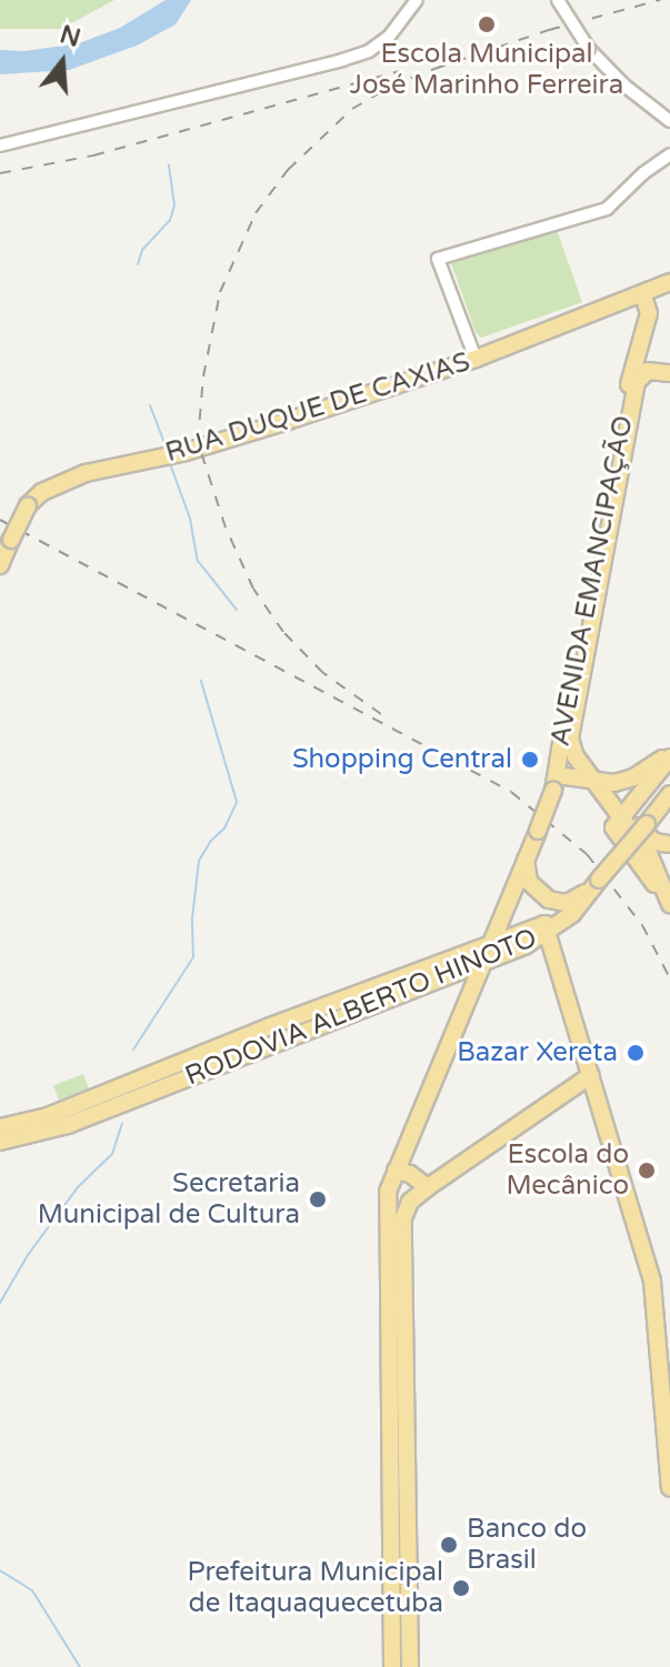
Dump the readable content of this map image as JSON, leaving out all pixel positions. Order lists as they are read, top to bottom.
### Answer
{
  "streets": {
    "main road": ["RUA DUQUE DE CAXIAS", "AVENIDA EMANCIPAÇÃO", "RODOVIA ALBERTO HINOTO"]
  },
  "crossings": [
    ["AVENIDA EMANCIPAÇÃO", "RODOVIA ALBERTO HINOTO"]
  ],
  "places": [
    "Escola Municipal José Marinho Ferreira",
    "Shopping Central",
    "Bazar Xereta",
    "Escola do Mecânico",
    "Secretaria Municipal de Cultura",
    "Banco do Brasil",
    "Prefeitura Municipal de Itaquaquecetuba"
  ],
  "north": "top"
}
